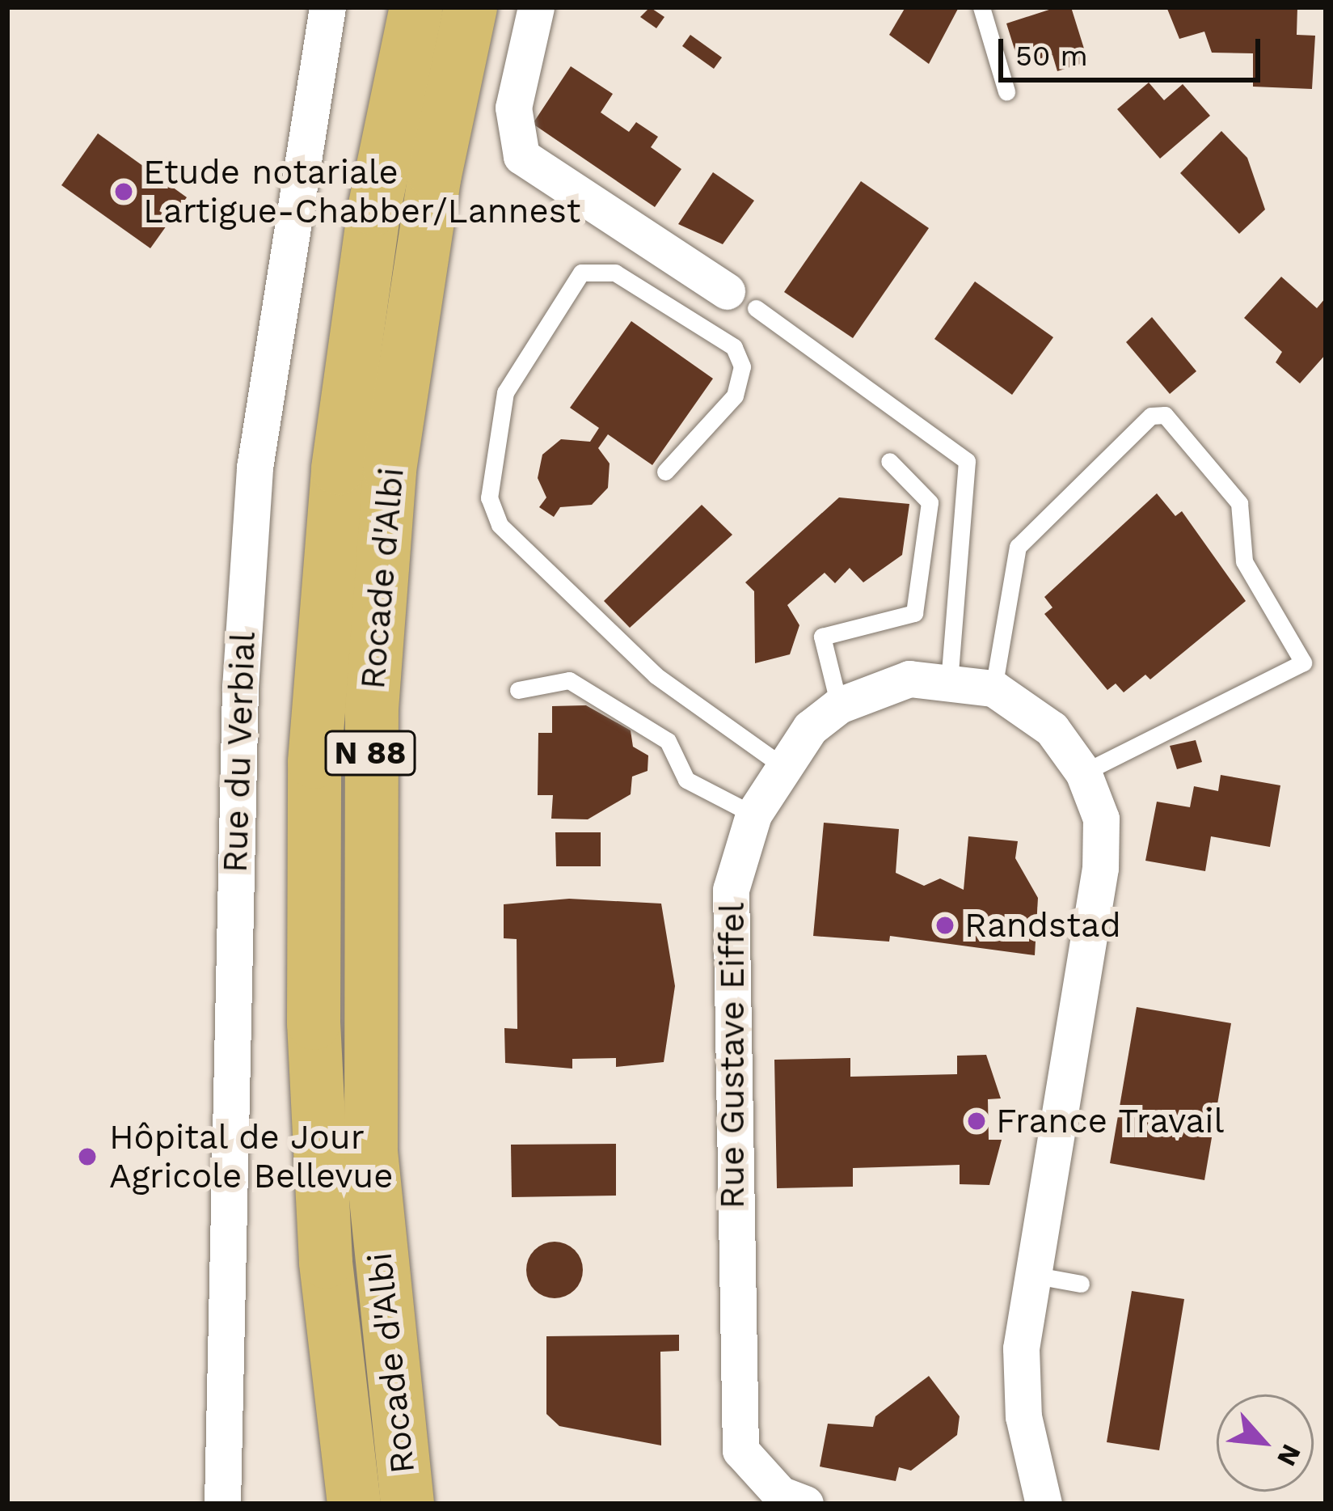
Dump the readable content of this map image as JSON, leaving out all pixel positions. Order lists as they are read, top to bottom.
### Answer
{
  "streets": {
    "highway": ["Rocade d'Albi", "N 88"],
    "street": ["Rue du Verbial", "Rue Gustave Eiffel"]
  },
  "places": [
    "Etude notariale Lartigue-Chabber/Lannest",
    "Randstad",
    "France Travail",
    "Hôpital de Jour Agricole Bellevue"
  ],
  "scale_bar": "50 m",
  "north": "bottom right"
}
